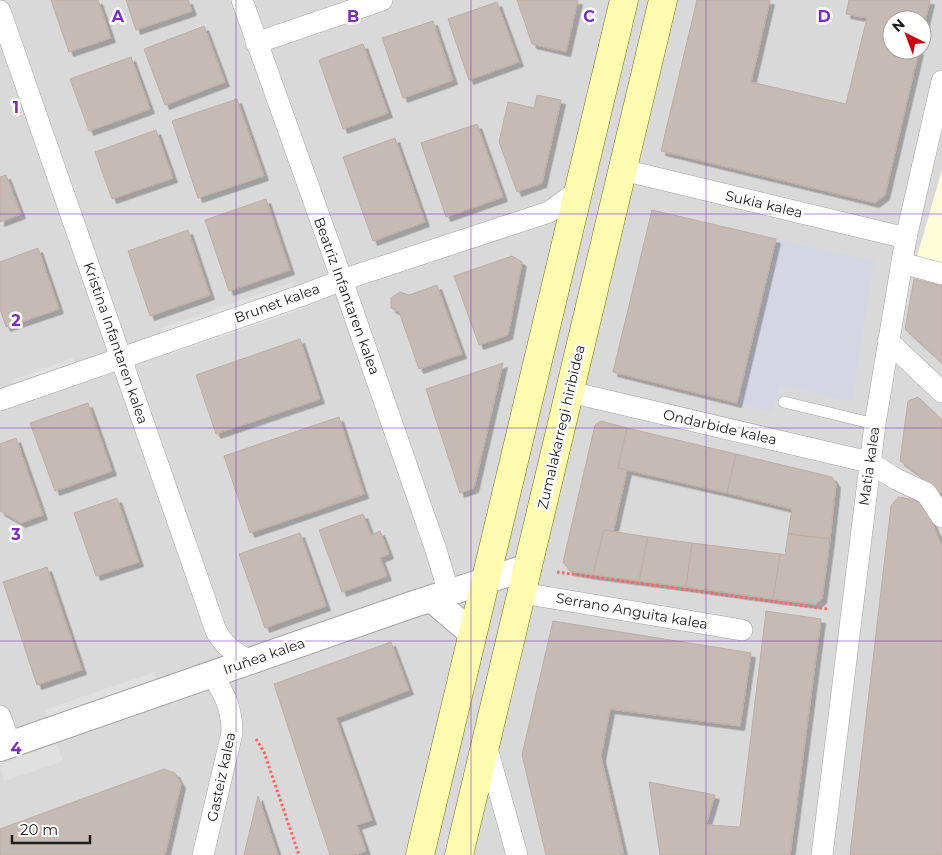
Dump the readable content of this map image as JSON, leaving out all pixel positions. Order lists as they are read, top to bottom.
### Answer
{
  "streets": {
    "main road": ["Zumalakarregi hiribidea"],
    "street": [
      "Sukia kalea",
      "Beatriz Infantaren kalea",
      "Brunet kalea",
      "Kristina Infantaren kalea",
      "Ondarbide kalea",
      "Matia kalea",
      "Serrano Anguita kalea",
      "Iruñea kalea",
      "Gasteiz kalea"
    ]
  },
  "crossings": [
    ["Sukia kalea", "Zumalakarregi hiribidea"],
    ["Sukia kalea", "Matia kalea"],
    ["Beatriz Infantaren kalea", "Brunet kalea"],
    ["Beatriz Infantaren kalea", "Iruñea kalea"],
    ["Brunet kalea", "Kristina Infantaren kalea"],
    ["Kristina Infantaren kalea", "Iruñea kalea"],
    ["Zumalakarregi hiribidea", "Ondarbide kalea"],
    ["Zumalakarregi hiribidea", "Serrano Anguita kalea"],
    ["Zumalakarregi hiribidea", "Iruñea kalea"],
    ["Ondarbide kalea", "Matia kalea"],
    ["Serrano Anguita kalea", "Iruñea kalea"],
    ["Iruñea kalea", "Gasteiz kalea"]
  ],
  "scale_bar": "20 m",
  "north": "top left",
  "grid": {
    "columns": [
      "A",
      "B",
      "C",
      "D"
    ],
    "rows": [
      "1",
      "2",
      "3",
      "4"
    ]
  }
}
